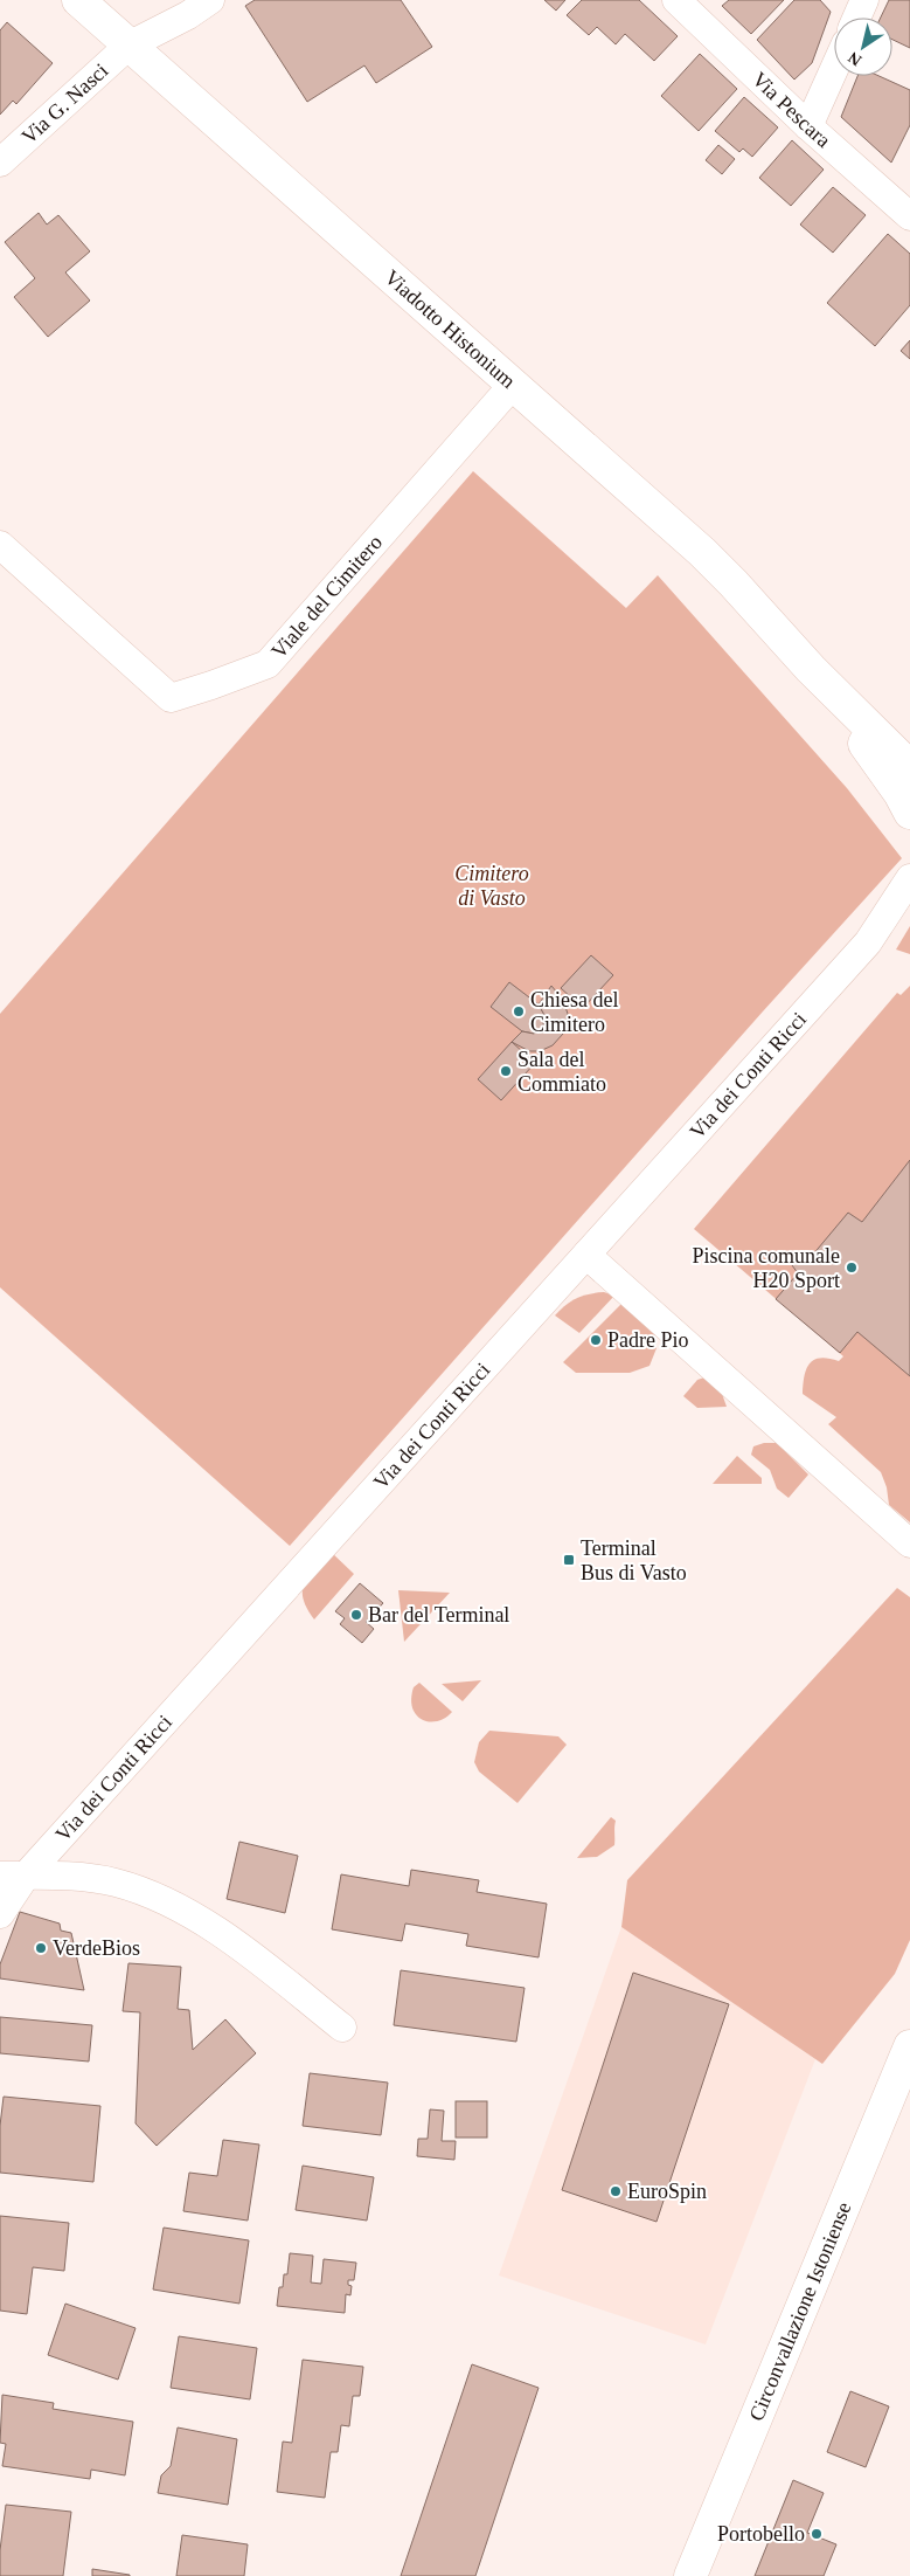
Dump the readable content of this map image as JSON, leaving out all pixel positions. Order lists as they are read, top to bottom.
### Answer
{
  "streets": {
    "main road": ["Viadotto Histonium", "Circonvallazione Istoniense"],
    "street": [
      "Via G. Nasci",
      "Via Pescara",
      "Viale del Cimitero",
      "Via dei Conti Ricci"
    ]
  },
  "crossings": [
    ["Via G. Nasci", "Viadotto Histonium"],
    ["Viadotto Histonium", "Viale del Cimitero"]
  ],
  "parks": ["Cimitero di Vasto"],
  "places": {
    "other": [
      "Chiesa del Cimitero",
      "Sala del Commiato",
      "Piscina comunale H20 Sport",
      "Padre Pio",
      "Bar del Terminal",
      "VerdeBios",
      "EuroSpin",
      "Portobello"
    ],
    "transit": ["Terminal Bus di Vasto"]
  },
  "north": "bottom left"
}
